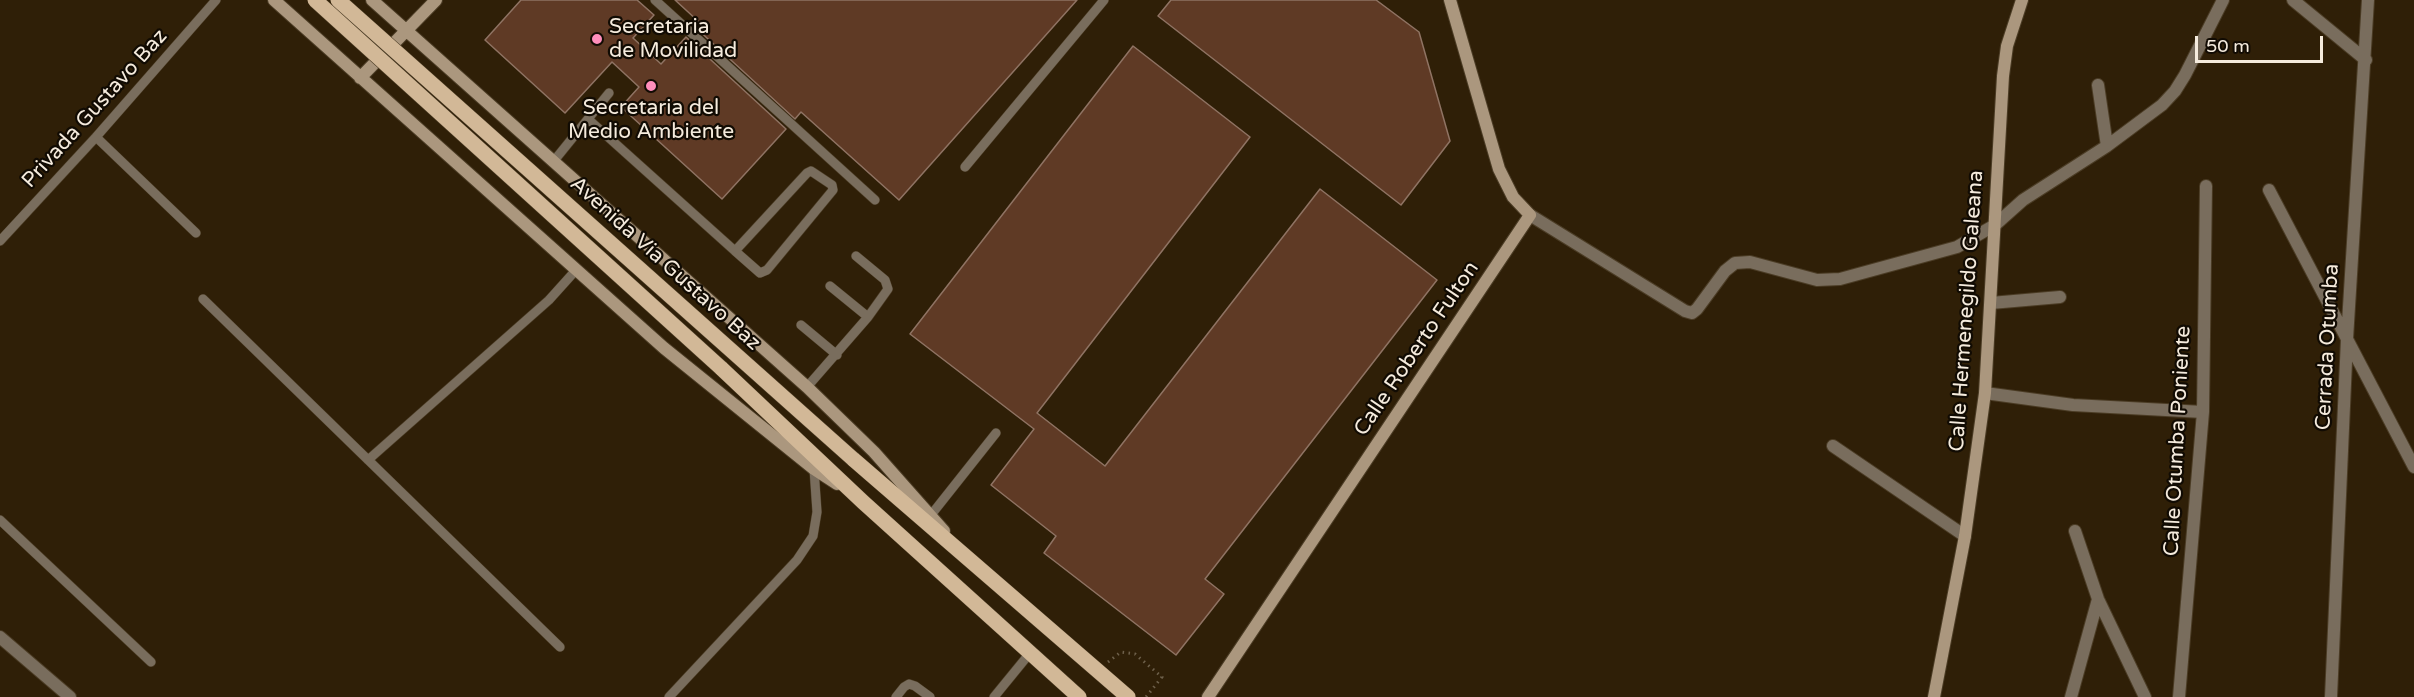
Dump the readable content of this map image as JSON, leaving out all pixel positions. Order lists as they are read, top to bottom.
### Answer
{
  "streets": {
    "main road": ["Avenida Via Gustavo Baz", "Calle Hermenegildo Galeana", "Calle Roberto Fulton"],
    "street": ["Cerrada Otumba", "Calle Otumba Poniente"],
    "lane": ["Privada Gustavo Baz"]
  },
  "places": ["Secretaria de Movilidad", "Secretaria del Medio Ambiente"],
  "scale_bar": "50 m"
}
